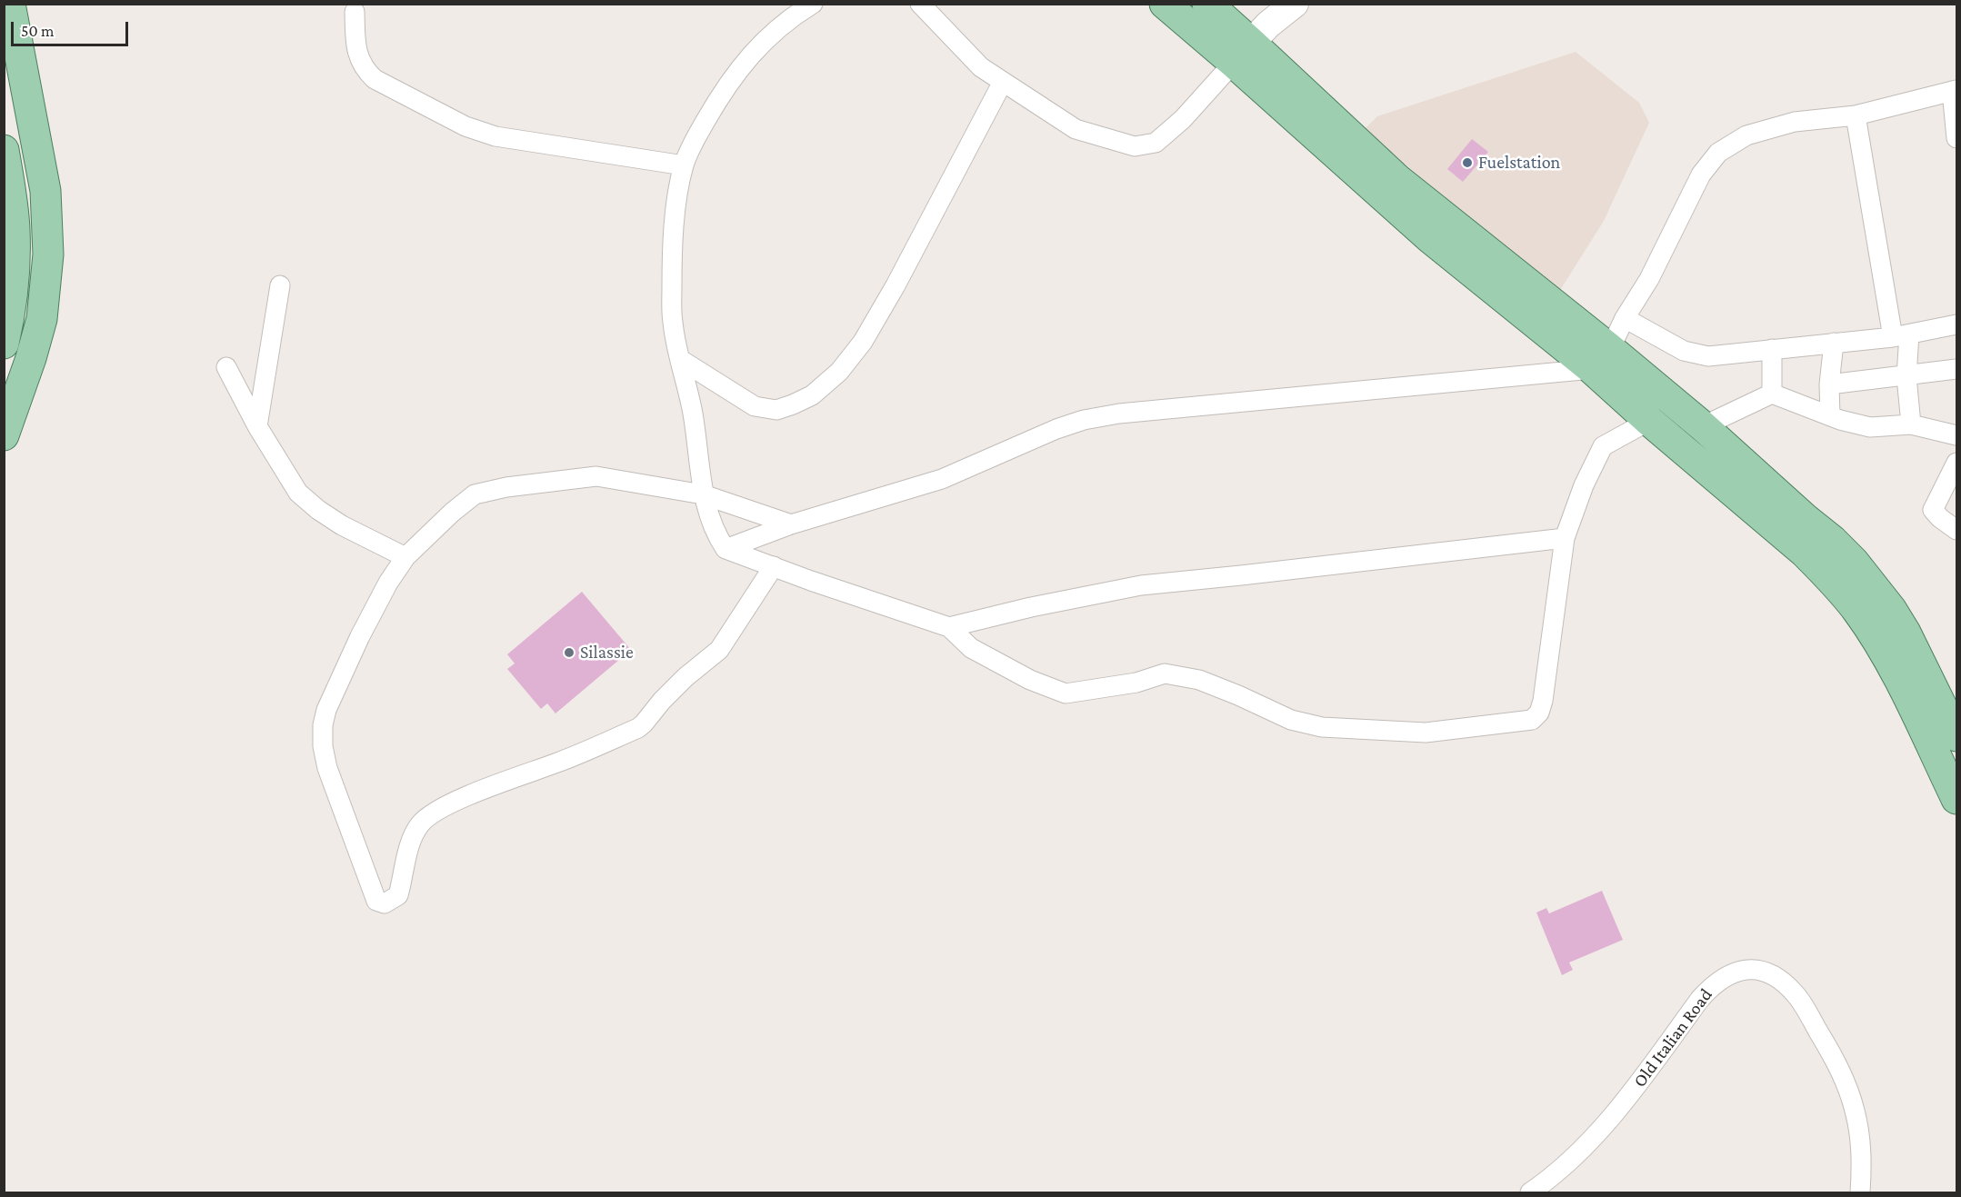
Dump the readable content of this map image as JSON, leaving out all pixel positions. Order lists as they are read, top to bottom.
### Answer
{
  "streets": {
    "street": ["Old Italian Road"]
  },
  "places": ["Fuelstation", "Silassie"],
  "scale_bar": "50 m"
}
